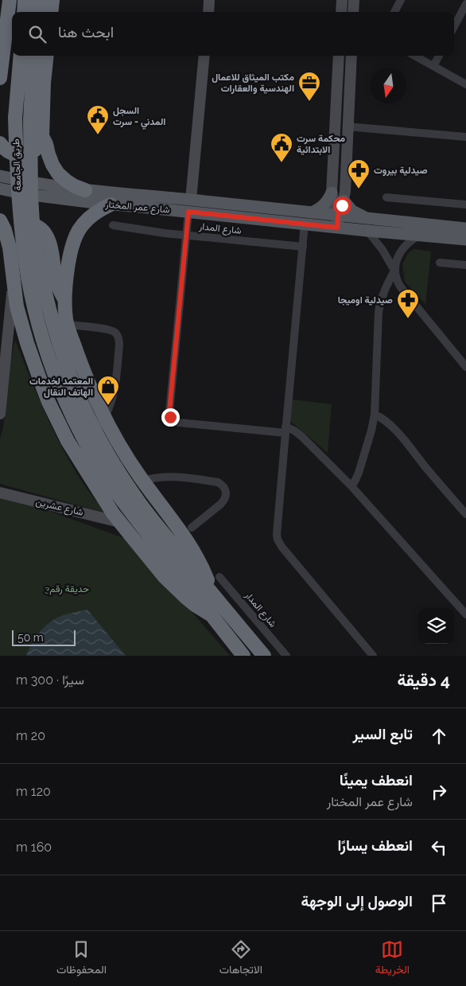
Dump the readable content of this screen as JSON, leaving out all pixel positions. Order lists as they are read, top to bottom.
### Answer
{
  "streets": {
    "highway": ["طريق الجامعة"],
    "main road": ["شارع عمر المختار"],
    "street": ["شارع المدار", "شارع عشرين"]
  },
  "parks": ["حديقة رقم3"],
  "places": {
    "office": ["مكتب الميثاق للاعمال الهندسية والعقارات"],
    "public building": ["السجل المدني - سرت", "محكمة سرت الابتدائية"],
    "pharmacy": ["صيدلية بيروت", "صيدلية اوميجا"],
    "shop": ["المعتمد لخدمات الهاتف النقال"]
  },
  "scale_bar": "50 m",
  "north": "bottom",
  "page": {
    "search": "ابحث هنا",
    "scale": "50 m",
    "heading": ["4 دقيقة", "سيرًا · 300 m"],
    "list": [
      ["تابع السير", "20 m"],
      ["انعطف يمينًا", "شارع عمر المختار", "120 m"],
      ["انعطف يسارًا", "160 m"],
      "الوصول إلى الوجهة"
    ],
    "nav": ["الخريطة", "الاتجاهات", "المحفوظات"]
  }
}
